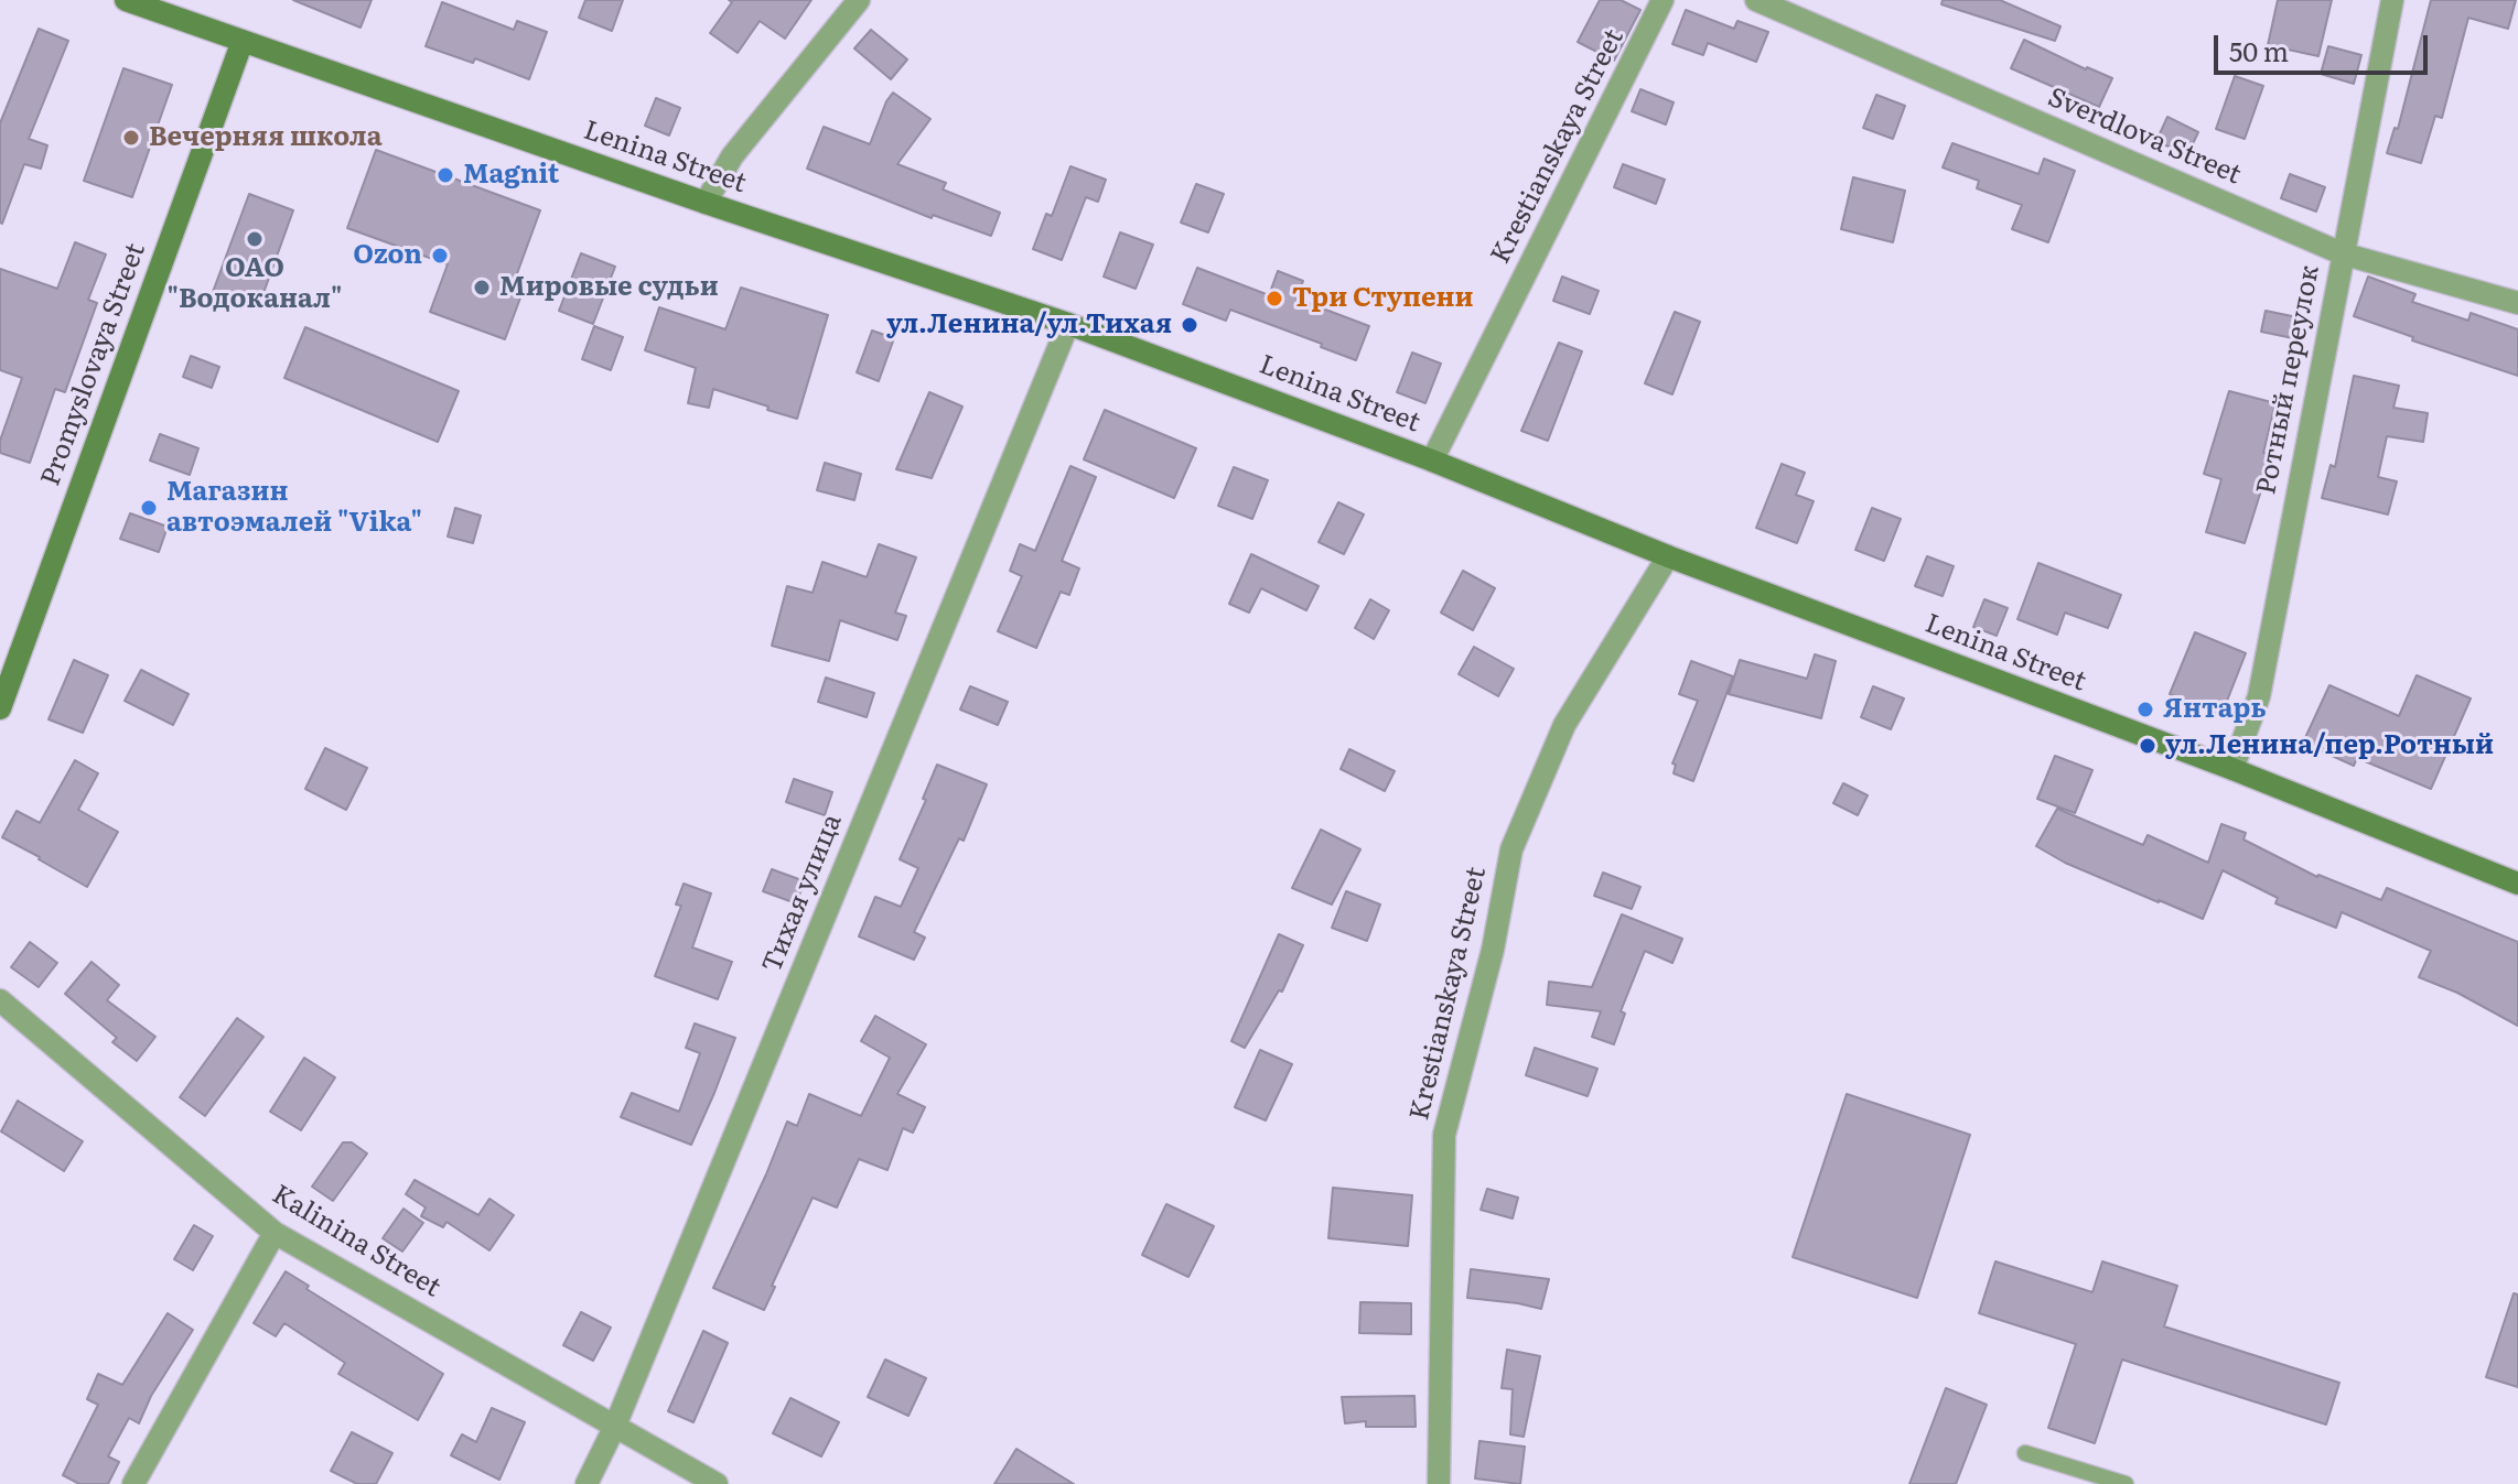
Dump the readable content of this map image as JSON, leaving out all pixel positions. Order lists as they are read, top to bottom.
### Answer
{
  "streets": {
    "main road": ["Lenina Street", "Promyslovaya Street"],
    "street": [
      "Sverdlova Street",
      "Krestianskaya Street",
      "Ротный переулок",
      "Тихая улица",
      "Kalinina Street"
    ]
  },
  "crossings": [
    ["Sverdlova Street", "Ротный переулок"],
    ["Krestianskaya Street", "Lenina Street"],
    ["Lenina Street", "Promyslovaya Street"],
    ["Lenina Street", "Ротный переулок"],
    ["Lenina Street", "Тихая улица"],
    ["Тихая улица", "Kalinina Street"]
  ],
  "places": [
    "Вечерняя школа",
    "Magnit",
    "ОАО \"Водоканал\"",
    "Ozon",
    "Мировые судьи",
    "Три Ступени",
    "ул.Ленина/ул.Тихая",
    "Магазин автоэмалей \"Vika\"",
    "Янтарь",
    "ул.Ленина/пер.Ротный"
  ],
  "scale_bar": "50 m"
}
